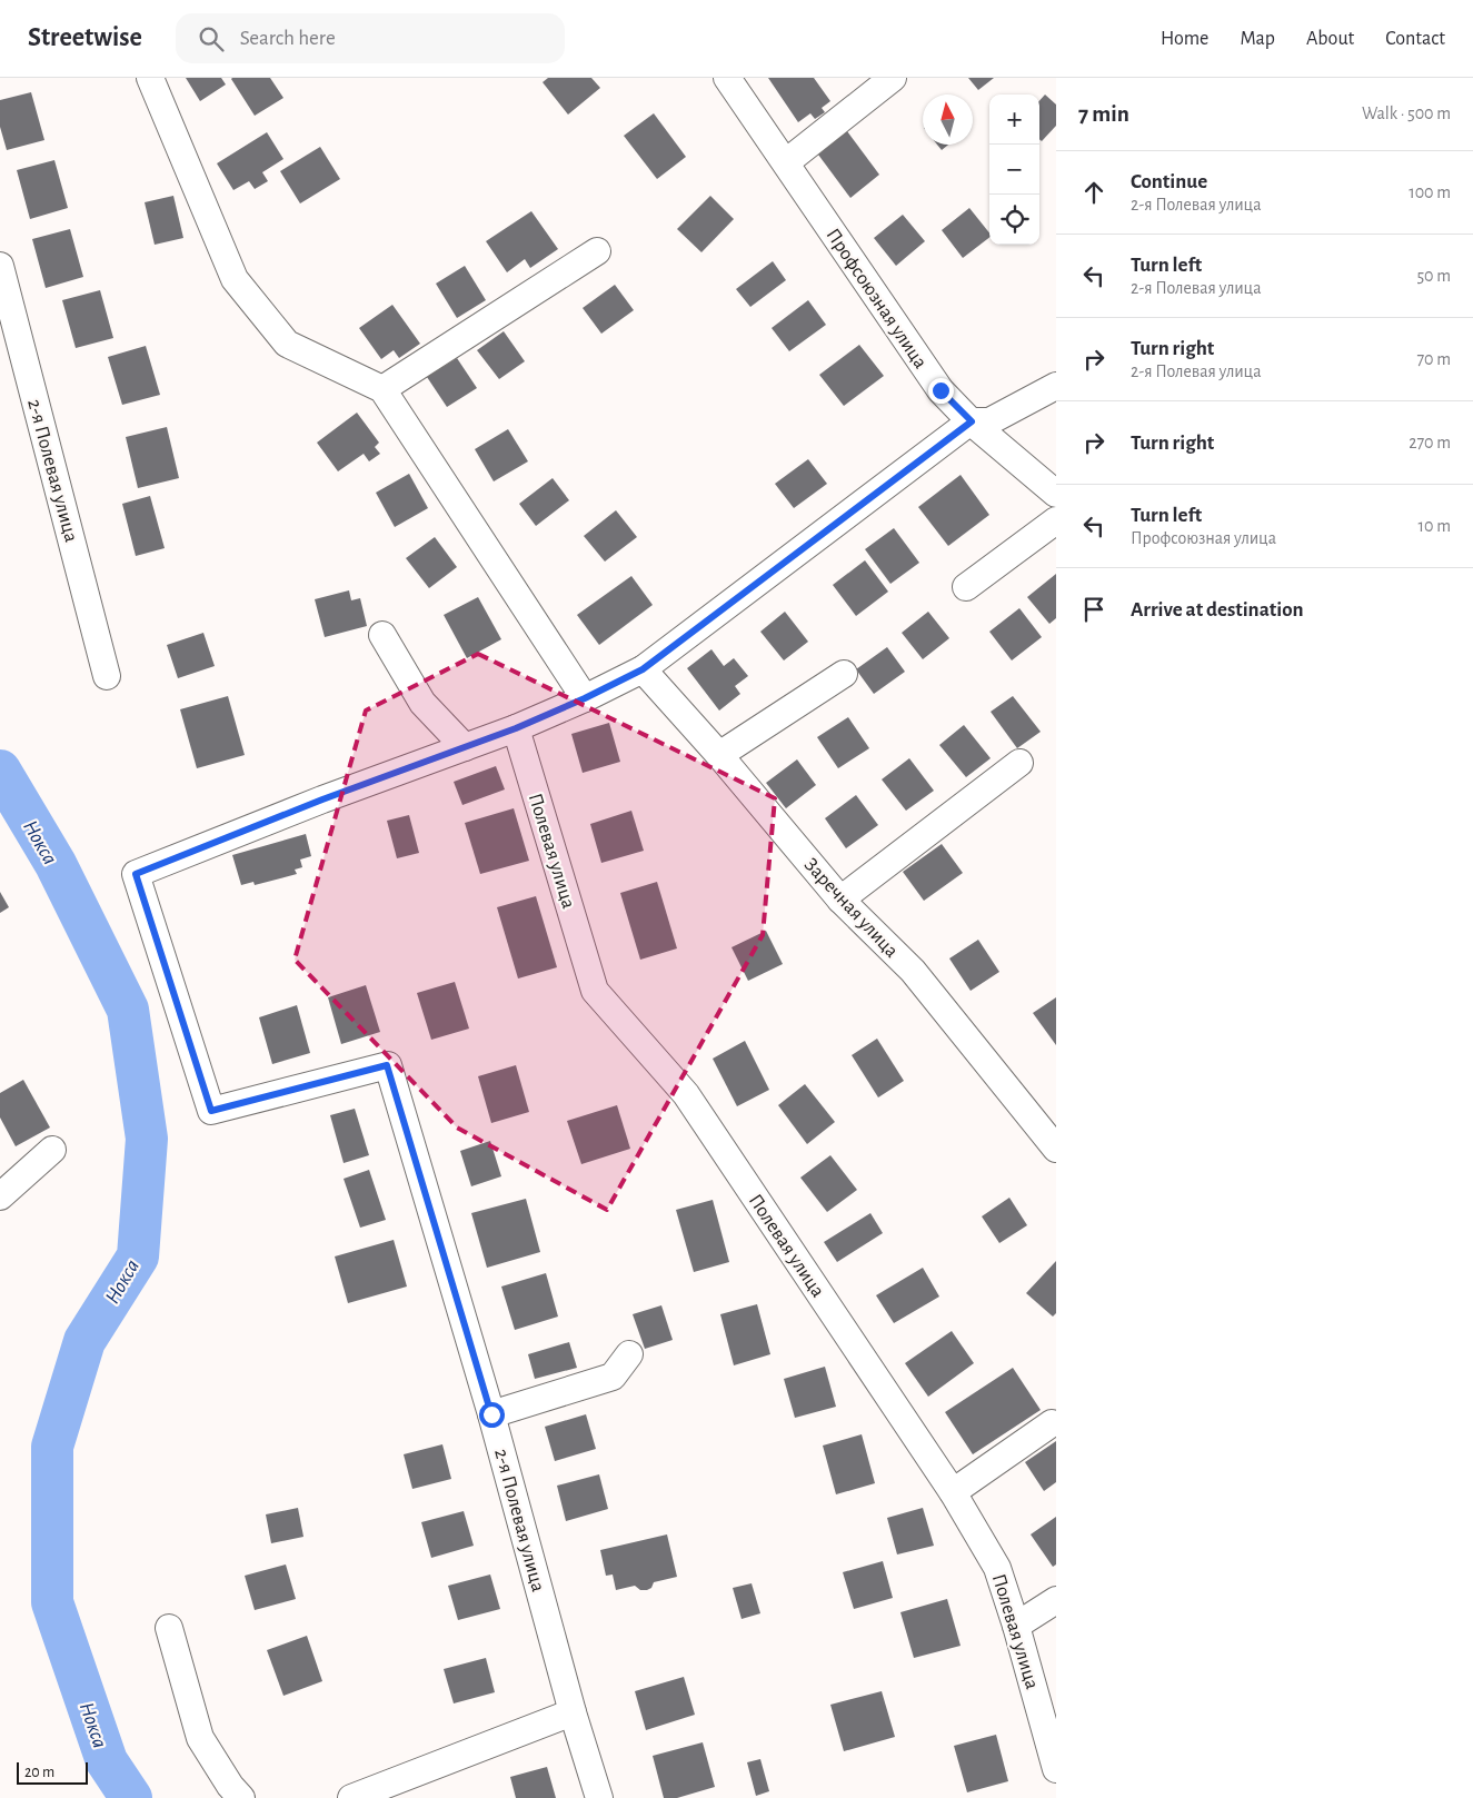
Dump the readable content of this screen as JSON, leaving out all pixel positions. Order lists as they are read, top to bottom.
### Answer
{
  "streets": {
    "street": [
      "Профсоюзная улица",
      "2-я Полевая улица",
      "Полевая улица",
      "Заречная улица"
    ]
  },
  "water": ["Нокса"],
  "scale_bar": "20 m",
  "north": "top",
  "page": {
    "header": "Streetwise",
    "search": "Search here",
    "nav": [
      "Home",
      "Map",
      "About",
      "Contact"
    ],
    "heading": ["7 min", "Walk · 500 m"],
    "map_buttons": ["+", "−"],
    "list": [
      ["Continue", "2-я Полевая улица", "100 m"],
      ["Turn left", "2-я Полевая улица", "50 m"],
      ["Turn right", "2-я Полевая улица", "70 m"],
      ["Turn right", "270 m"],
      ["Turn left", "Профсоюзная улица", "10 m"],
      "Arrive at destination"
    ],
    "scale": "20 m"
  }
}
